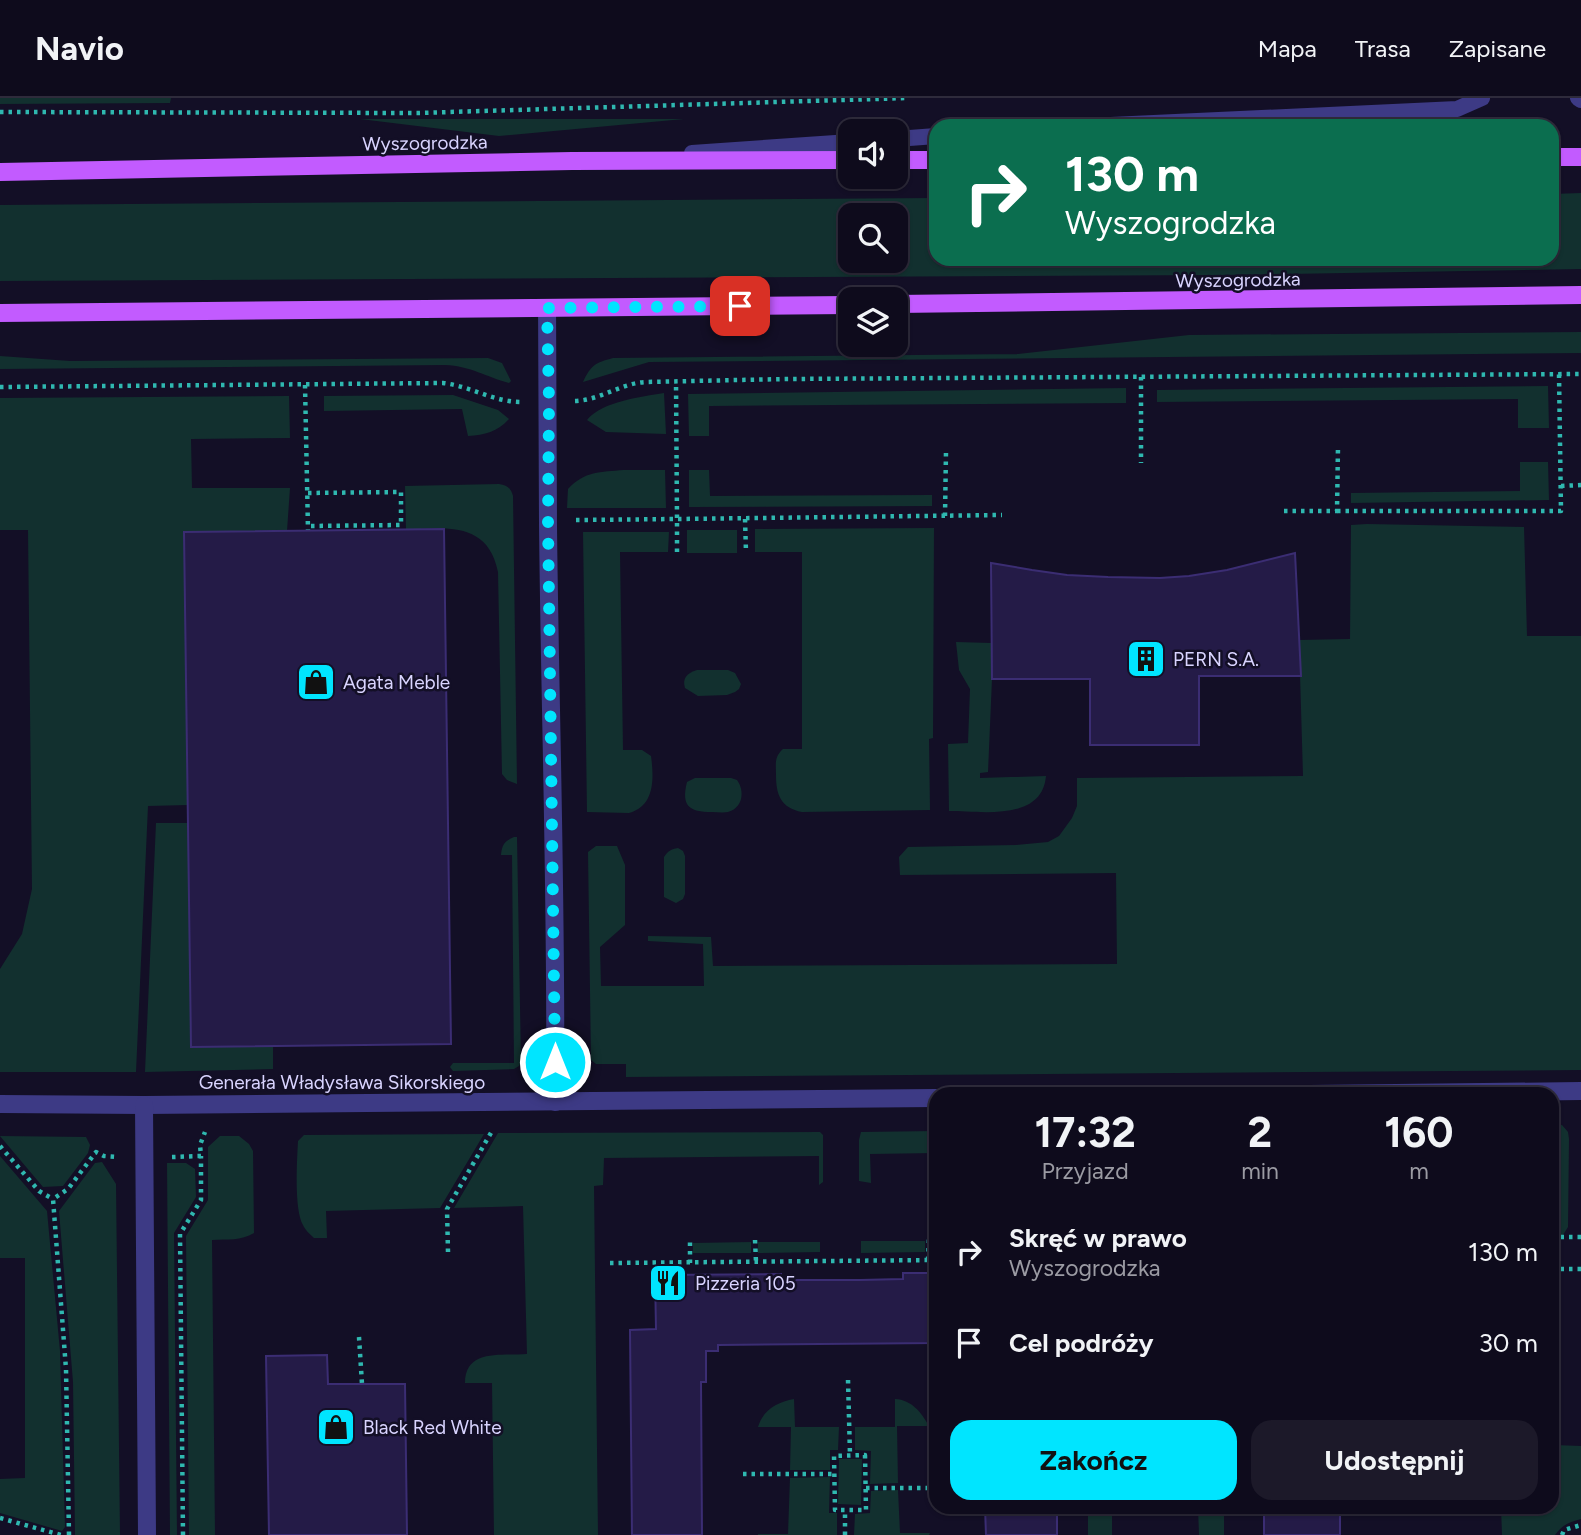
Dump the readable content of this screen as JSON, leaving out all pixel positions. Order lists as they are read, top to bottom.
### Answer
{
  "streets": {
    "main road": ["Wyszogrodzka"],
    "street": ["Generała Władysława Sikorskiego"]
  },
  "places": {
    "building": ["PERN S.A."],
    "shop": ["Agata Meble", "Black Red White"],
    "restaurant": ["Pizzeria 105"]
  },
  "page": {
    "header": "Navio",
    "nav": ["Mapa", "Trasa", "Zapisane"],
    "turn": ["130 m", "Wyszogrodzka"],
    "eta": [
      "17:32",
      "Przyjazd",
      "2",
      "min",
      "160",
      "m"
    ],
    "list": [
      {
        "name": "Skręć w prawo",
        "note": "Wyszogrodzka",
        "value": "130 m"
      },
      {
        "name": "Cel podróży",
        "value": "30 m"
      }
    ],
    "buttons": ["Zakończ", "Udostępnij"]
  }
}
